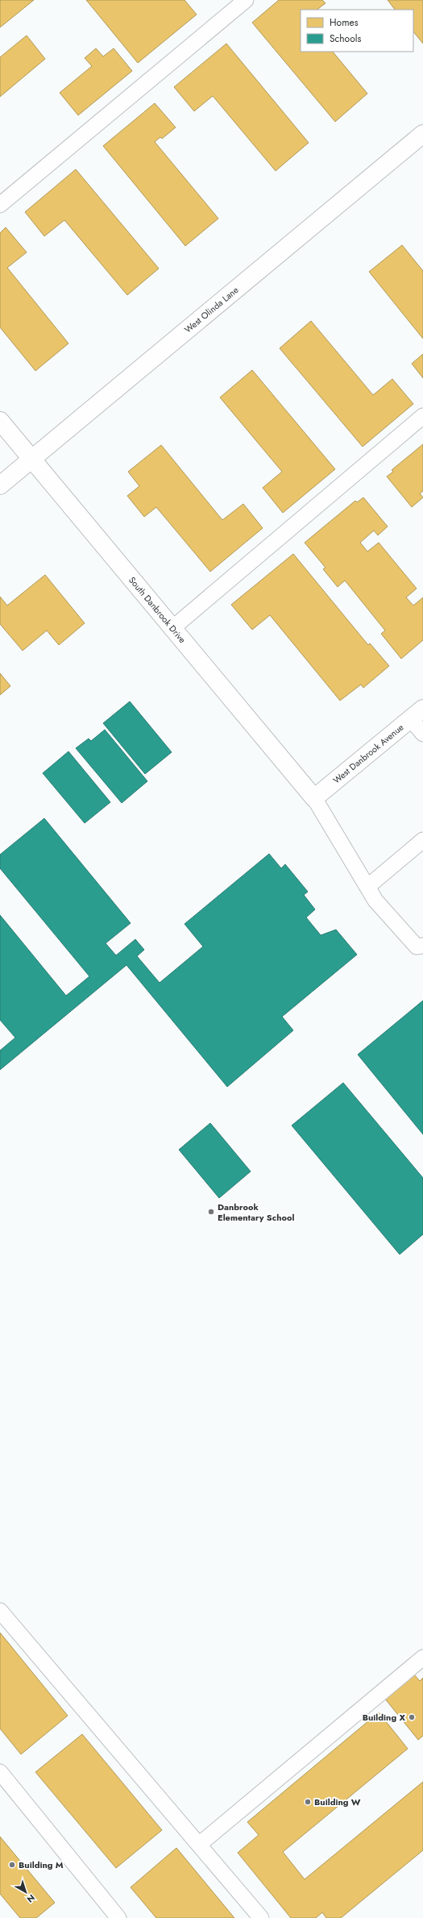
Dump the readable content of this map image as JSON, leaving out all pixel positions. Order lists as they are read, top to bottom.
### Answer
{
  "streets": {
    "street": ["West Olinda Lane", "South Danbrook Drive", "West Danbrook Avenue"]
  },
  "crossings": [
    ["West Olinda Lane", "South Danbrook Drive"],
    ["South Danbrook Drive", "West Danbrook Avenue"]
  ],
  "places": [
    "Danbrook Elementary School",
    "Building X",
    "Building W",
    "Building M"
  ],
  "legend": ["Homes", "Schools"],
  "north": "bottom right"
}
